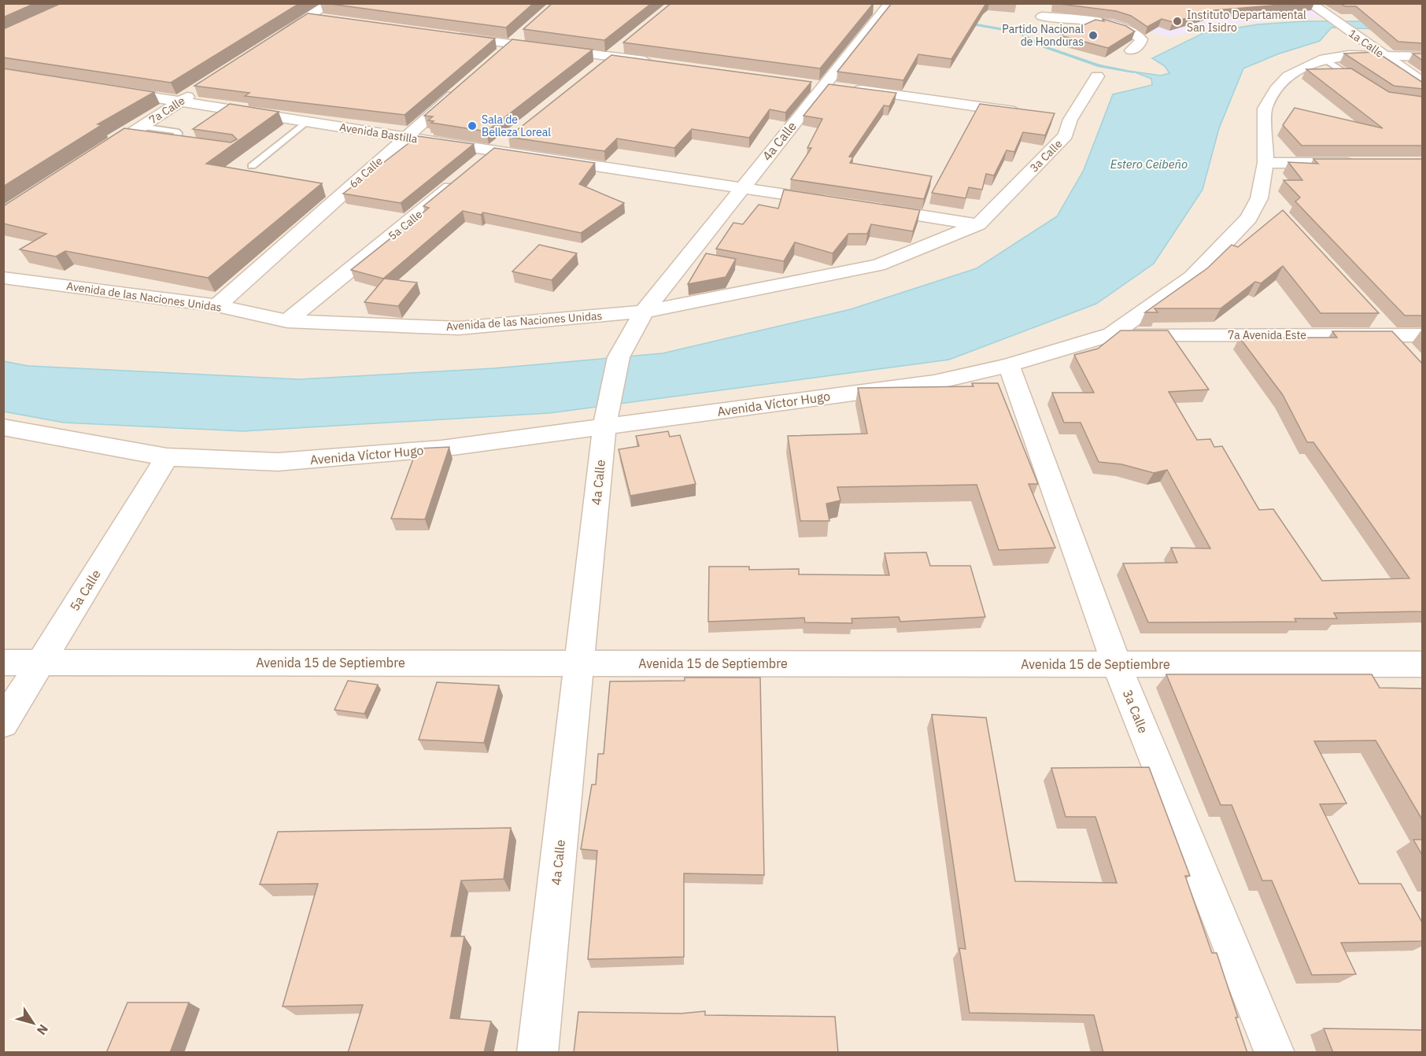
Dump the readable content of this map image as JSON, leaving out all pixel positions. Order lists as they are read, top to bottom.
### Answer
{
  "streets": {
    "street": [
      "1a Calle",
      "7a Calle",
      "Avenida Bastilla",
      "4a Calle",
      "3a Calle",
      "6a Calle",
      "5a Calle",
      "Avenida de las Naciones Unidas",
      "7a Avenida Este",
      "Avenida Víctor Hugo",
      "Avenida 15 de Septiembre"
    ]
  },
  "crossings": [
    ["1a Calle", "Avenida Víctor Hugo"],
    ["7a Calle", "Avenida Bastilla"],
    ["Avenida Bastilla", "4a Calle"],
    ["Avenida Bastilla", "6a Calle"],
    ["4a Calle", "Avenida de las Naciones Unidas"],
    ["4a Calle", "Avenida Víctor Hugo"],
    ["4a Calle", "Avenida 15 de Septiembre"],
    ["3a Calle", "Avenida de las Naciones Unidas"],
    ["3a Calle", "Avenida Víctor Hugo"],
    ["3a Calle", "Avenida 15 de Septiembre"],
    ["6a Calle", "Avenida de las Naciones Unidas"],
    ["5a Calle", "Avenida de las Naciones Unidas"],
    ["5a Calle", "Avenida Víctor Hugo"],
    ["5a Calle", "Avenida 15 de Septiembre"],
    ["7a Avenida Este", "Avenida Víctor Hugo"]
  ],
  "water": ["Estero Ceibeño"],
  "places": ["Instituto Departamental San Isidro", "Partido Nacional de Honduras", "Sala de Belleza Loreal"],
  "north": "bottom right"
}
